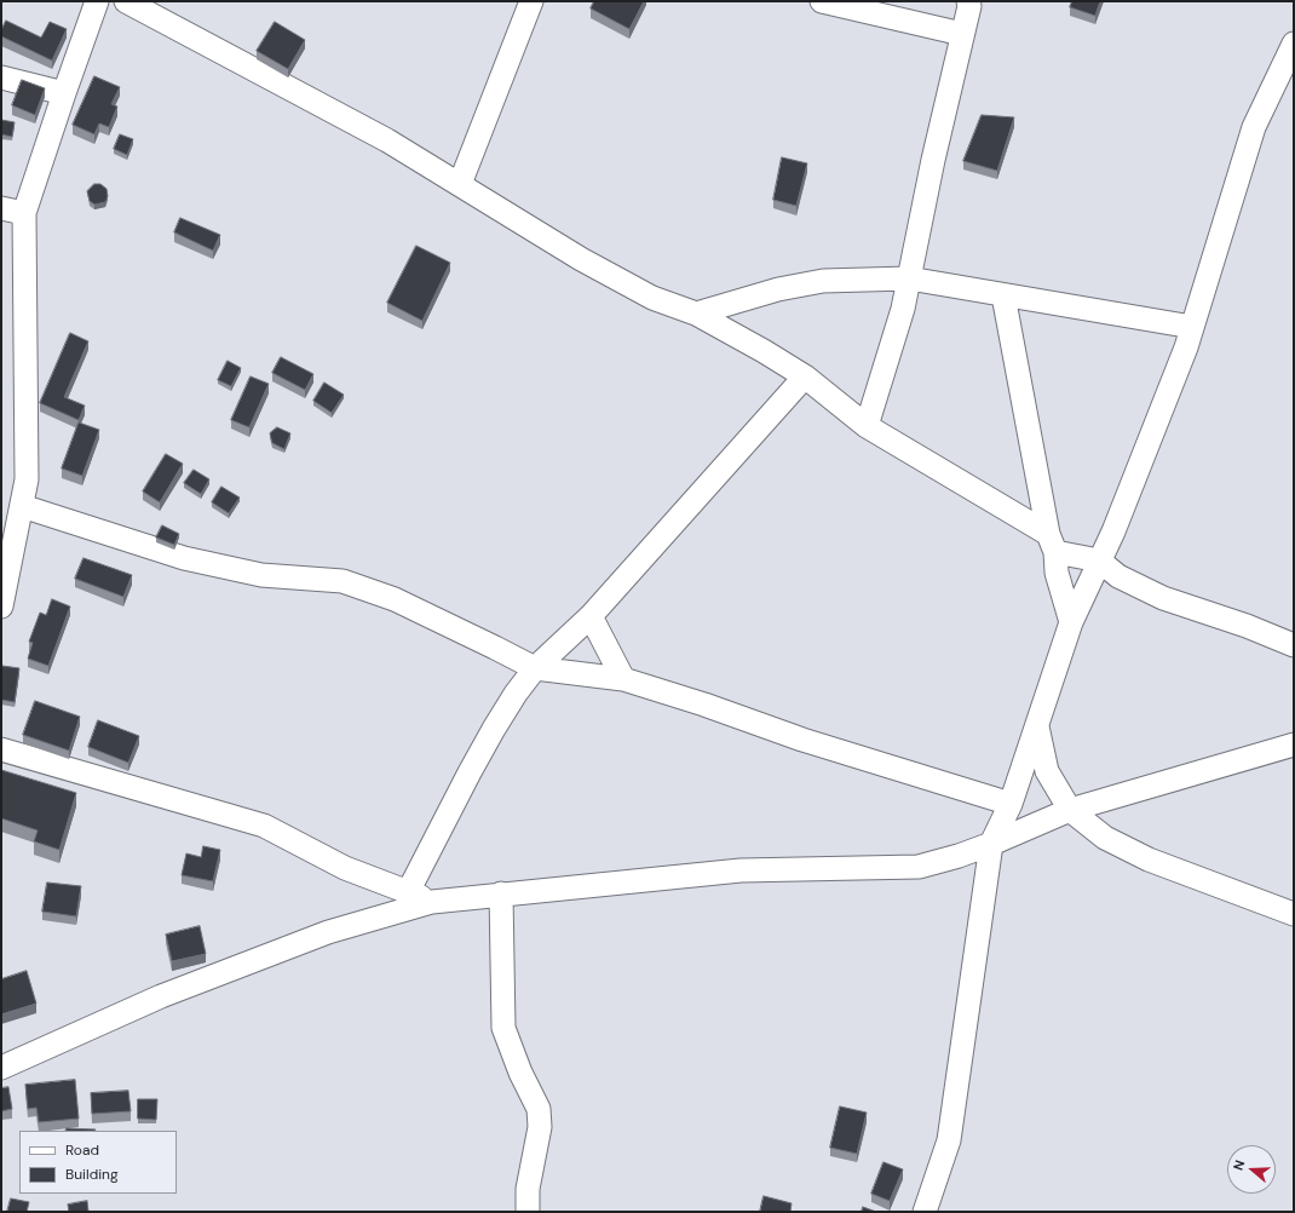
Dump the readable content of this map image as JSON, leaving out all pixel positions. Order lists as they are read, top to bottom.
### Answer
{
  "legend": ["Road", "Building"],
  "north": "left"
}
